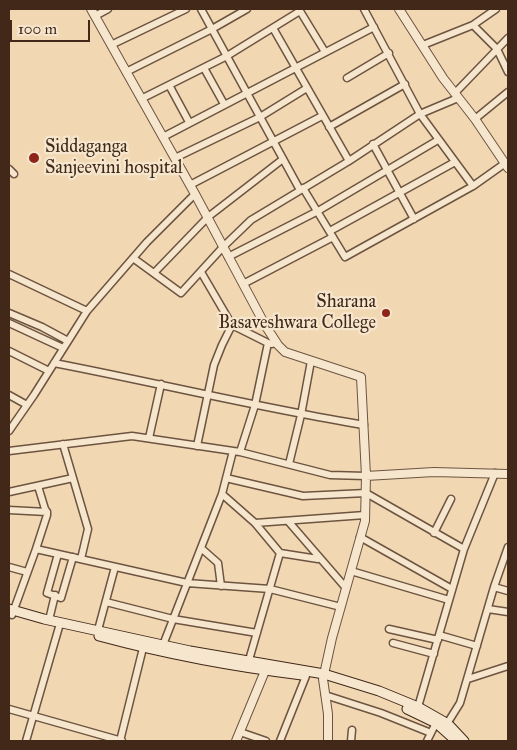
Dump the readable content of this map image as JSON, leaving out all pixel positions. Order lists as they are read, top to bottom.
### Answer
{
  "places": ["Siddaganga Sanjeevini hospital", "Sharana Basaveshwara College"],
  "scale_bar": "100 m"
}
